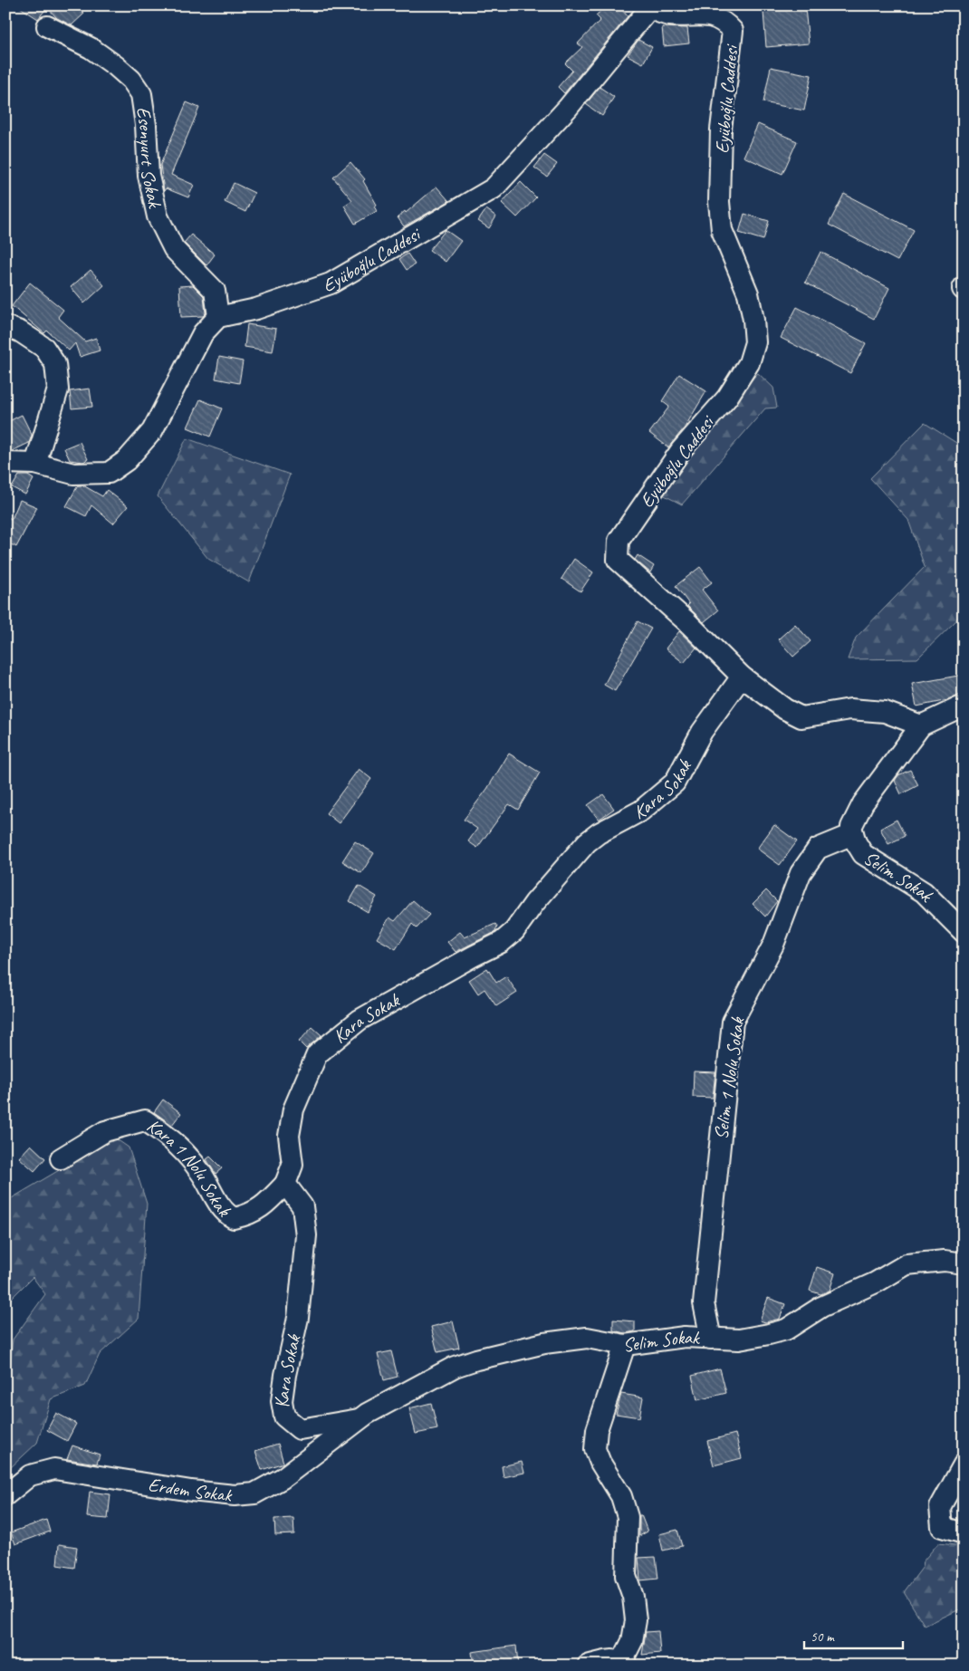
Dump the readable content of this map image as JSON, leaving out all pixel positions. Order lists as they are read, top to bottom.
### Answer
{
  "streets": {
    "street": [
      "Eyüboğlu Caddesi",
      "Esenyurt Sokak",
      "Kara Sokak",
      "Selim Sokak",
      "Selim 1 Nolu Sokak",
      "Kara 1 Nolu Sokak",
      "Erdem Sokak"
    ]
  },
  "crossings": [
    ["Eyüboğlu Caddesi", "Esenyurt Sokak"],
    ["Eyüboğlu Caddesi", "Kara Sokak"],
    ["Eyüboğlu Caddesi", "Selim Sokak"],
    ["Kara Sokak", "Selim Sokak"],
    ["Kara Sokak", "Kara 1 Nolu Sokak"],
    ["Kara Sokak", "Erdem Sokak"],
    ["Selim Sokak", "Selim 1 Nolu Sokak"],
    ["Selim Sokak", "Erdem Sokak"]
  ],
  "scale_bar": "50 m"
}
